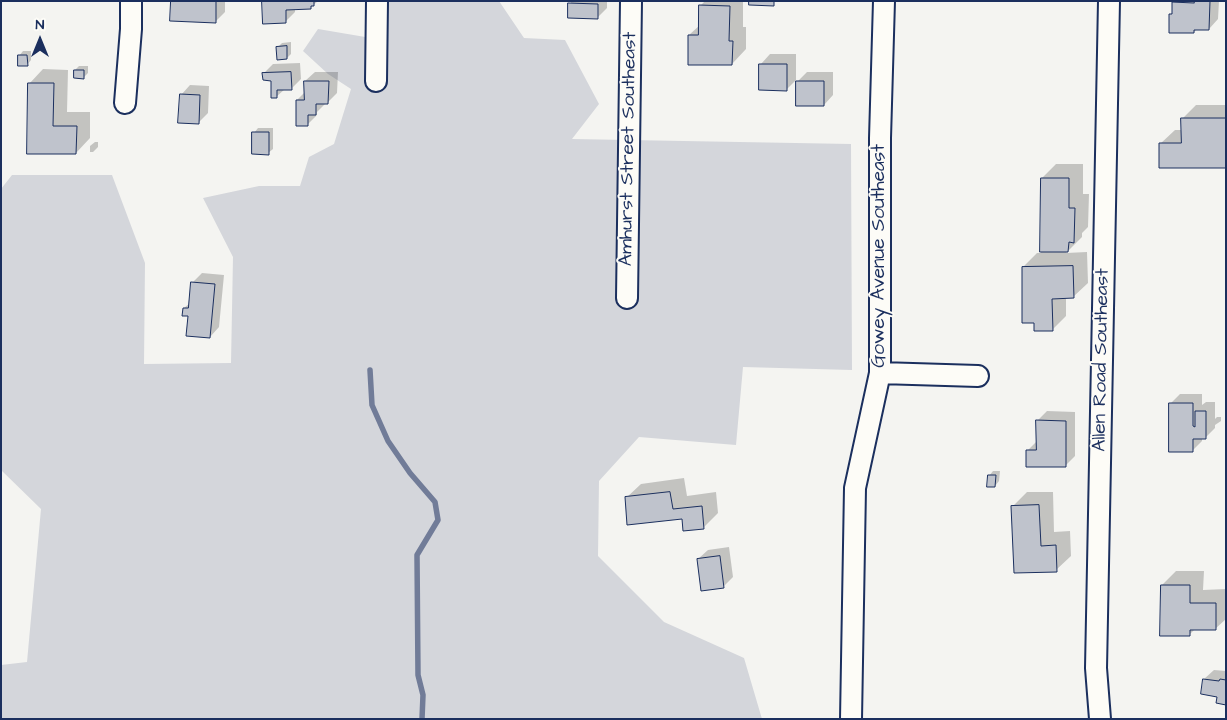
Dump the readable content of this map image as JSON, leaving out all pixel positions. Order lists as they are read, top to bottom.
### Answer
{
  "streets": {
    "street": ["Amhurst Street Southeast", "Gowey Avenue Southeast", "Allen Road Southeast"]
  },
  "north": "top"
}
